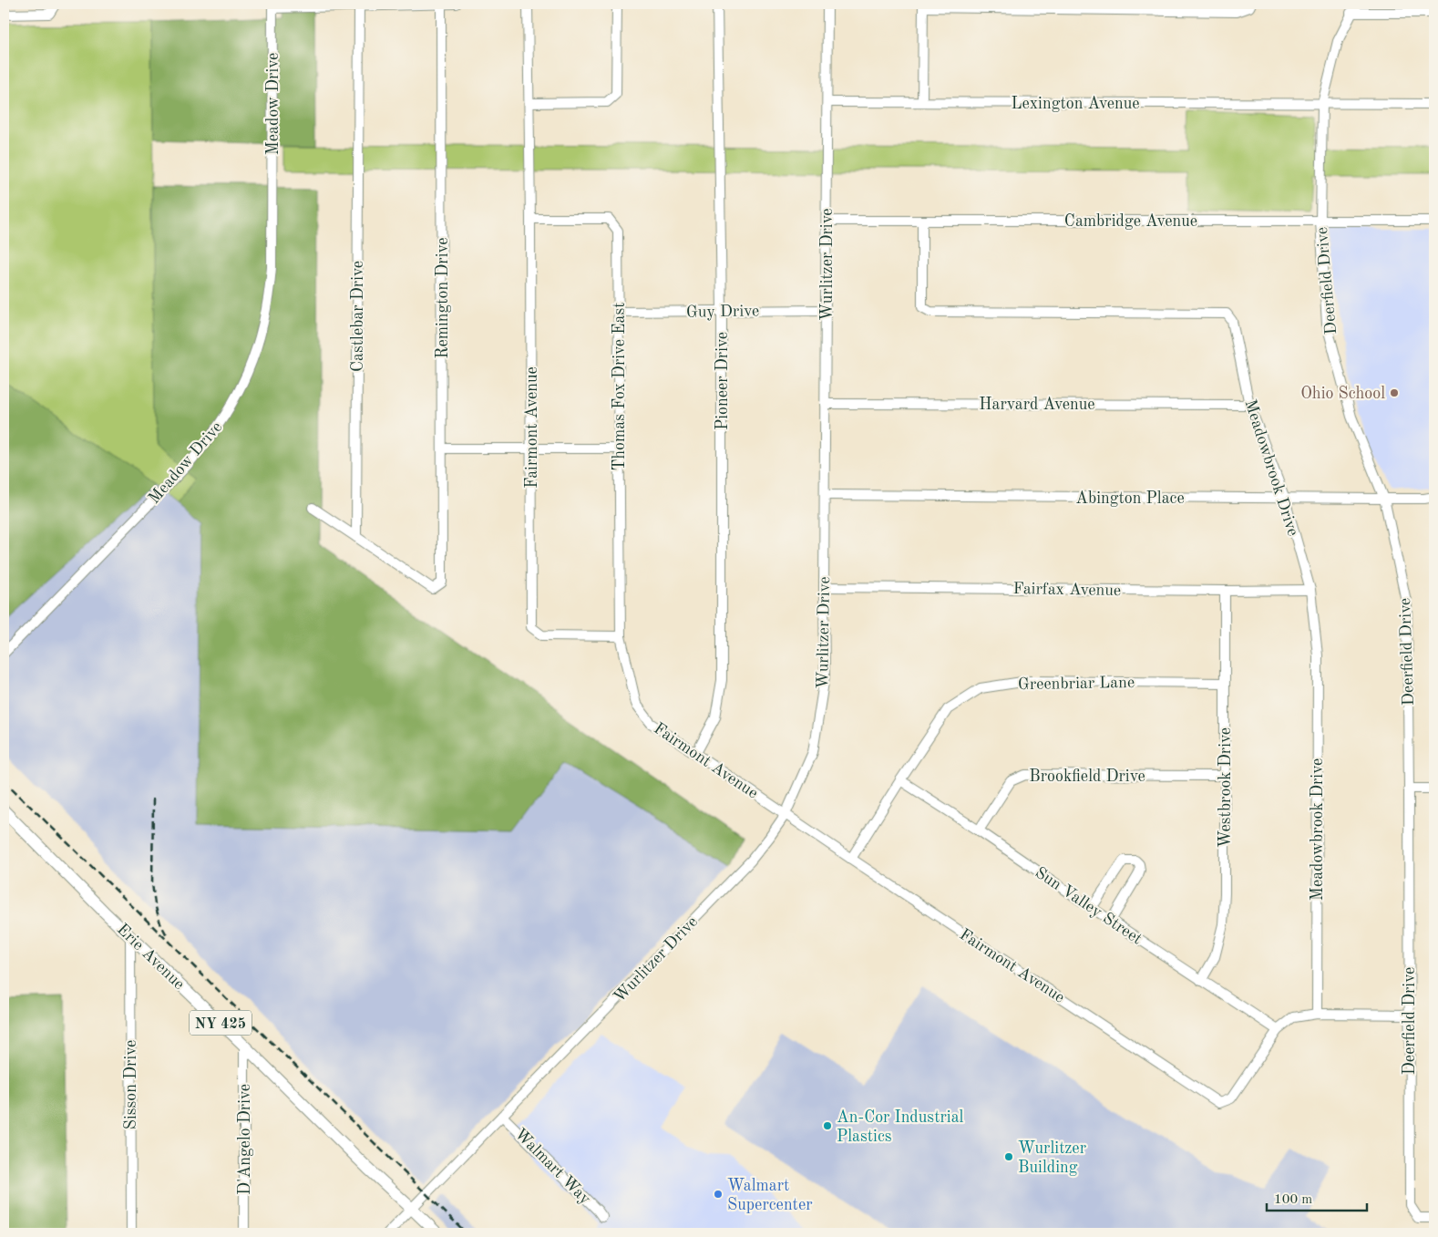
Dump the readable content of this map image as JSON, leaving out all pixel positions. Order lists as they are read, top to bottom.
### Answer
{
  "streets": {
    "main road": ["Erie Avenue", "NY 425"],
    "street": [
      "Lexington Avenue",
      "Meadow Drive",
      "Cambridge Avenue",
      "Wurlitzer Drive",
      "Deerfield Drive",
      "Remington Drive",
      "Guy Drive",
      "Castlebar Drive",
      "Pioneer Drive",
      "Thomas Fox Drive East",
      "Harvard Avenue",
      "Fairmont Avenue",
      "Meadowbrook Drive",
      "Abington Place",
      "Fairfax Avenue",
      "Greenbriar Lane",
      "Brookfield Drive",
      "Westbrook Drive",
      "Sun Valley Street",
      "Sisson Drive",
      "D'Angelo Drive",
      "Walmart Way"
    ]
  },
  "crossings": [
    ["Lexington Avenue", "Wurlitzer Drive"],
    ["Lexington Avenue", "Deerfield Drive"],
    ["Cambridge Avenue", "Wurlitzer Drive"],
    ["Cambridge Avenue", "Deerfield Drive"],
    ["Cambridge Avenue", "Meadowbrook Drive"],
    ["Wurlitzer Drive", "Guy Drive"],
    ["Wurlitzer Drive", "Harvard Avenue"],
    ["Wurlitzer Drive", "Fairmont Avenue"],
    ["Wurlitzer Drive", "Abington Place"],
    ["Wurlitzer Drive", "Fairfax Avenue"],
    ["Wurlitzer Drive", "Erie Avenue"],
    ["Wurlitzer Drive", "Walmart Way"],
    ["Deerfield Drive", "Fairmont Avenue"],
    ["Deerfield Drive", "Abington Place"],
    ["Remington Drive", "Castlebar Drive"],
    ["Guy Drive", "Pioneer Drive"],
    ["Guy Drive", "Thomas Fox Drive East"],
    ["Pioneer Drive", "Fairmont Avenue"],
    ["Thomas Fox Drive East", "Fairmont Avenue"],
    ["Harvard Avenue", "Meadowbrook Drive"],
    ["Fairmont Avenue", "Meadowbrook Drive"],
    ["Fairmont Avenue", "Greenbriar Lane"],
    ["Fairmont Avenue", "Sun Valley Street"],
    ["Meadowbrook Drive", "Abington Place"],
    ["Meadowbrook Drive", "Fairfax Avenue"],
    ["Fairfax Avenue", "Westbrook Drive"],
    ["Greenbriar Lane", "Westbrook Drive"],
    ["Greenbriar Lane", "Sun Valley Street"],
    ["Brookfield Drive", "Westbrook Drive"],
    ["Brookfield Drive", "Sun Valley Street"],
    ["Westbrook Drive", "Sun Valley Street"],
    ["Erie Avenue", "Sisson Drive"],
    ["Erie Avenue", "D'Angelo Drive"]
  ],
  "places": [
    "Ohio School",
    "An-Cor Industrial Plastics",
    "Wurlitzer Building",
    "Walmart Supercenter"
  ],
  "scale_bar": "100 m"
}
